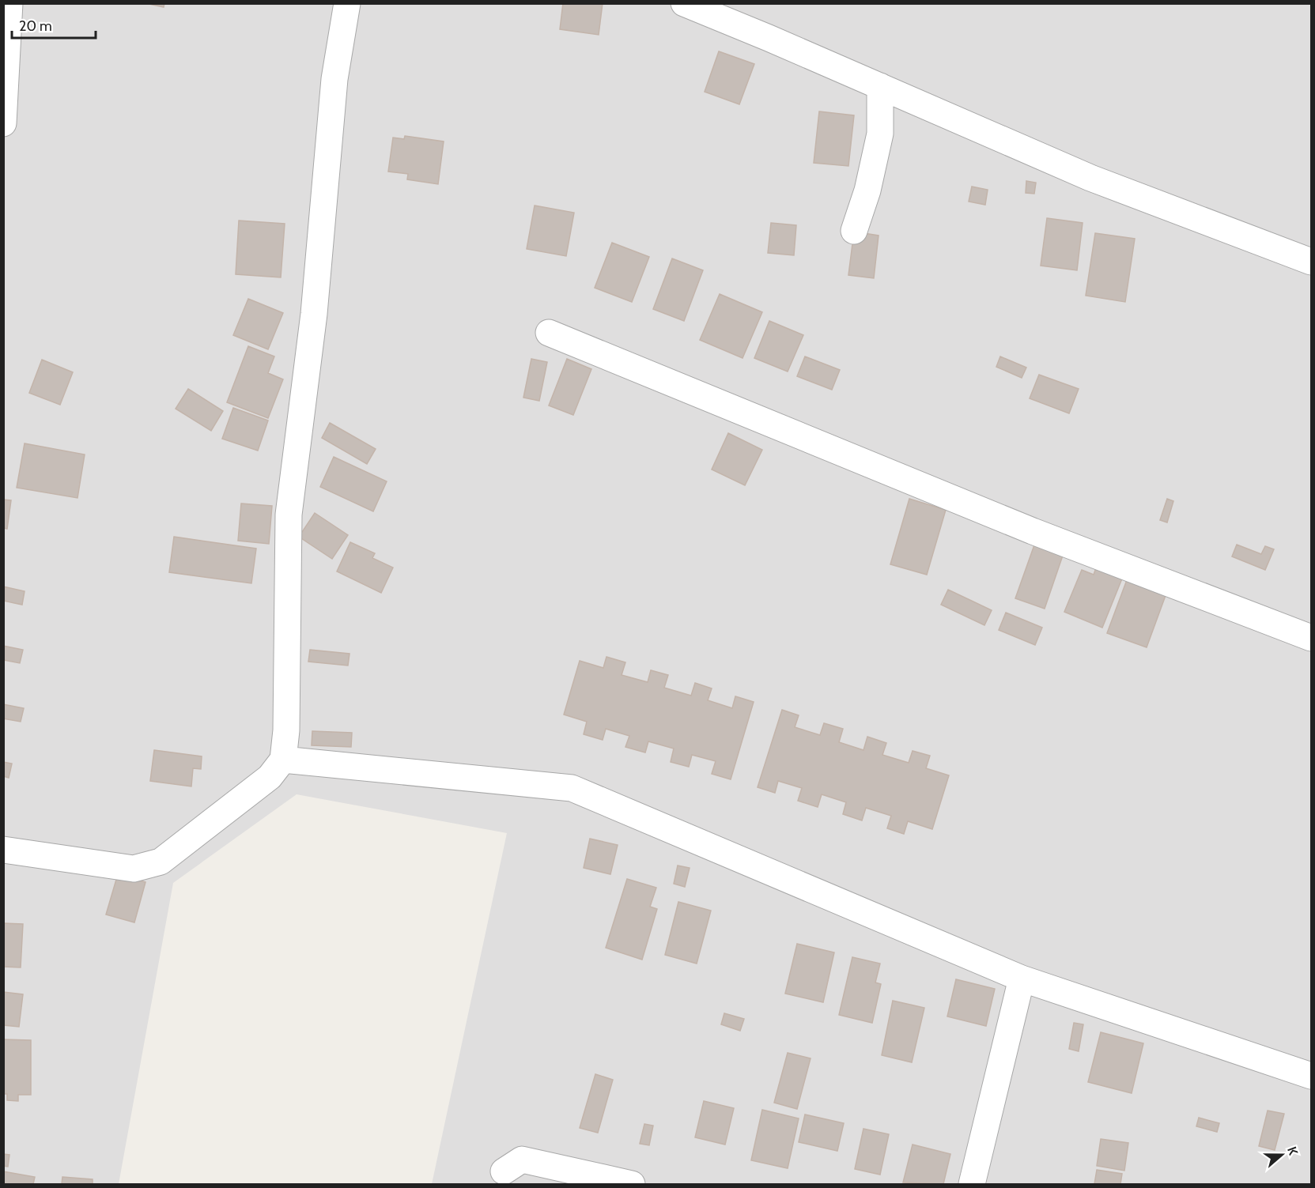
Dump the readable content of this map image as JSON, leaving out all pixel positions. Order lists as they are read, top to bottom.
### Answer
{
  "scale_bar": "20 m",
  "north": "right"
}
